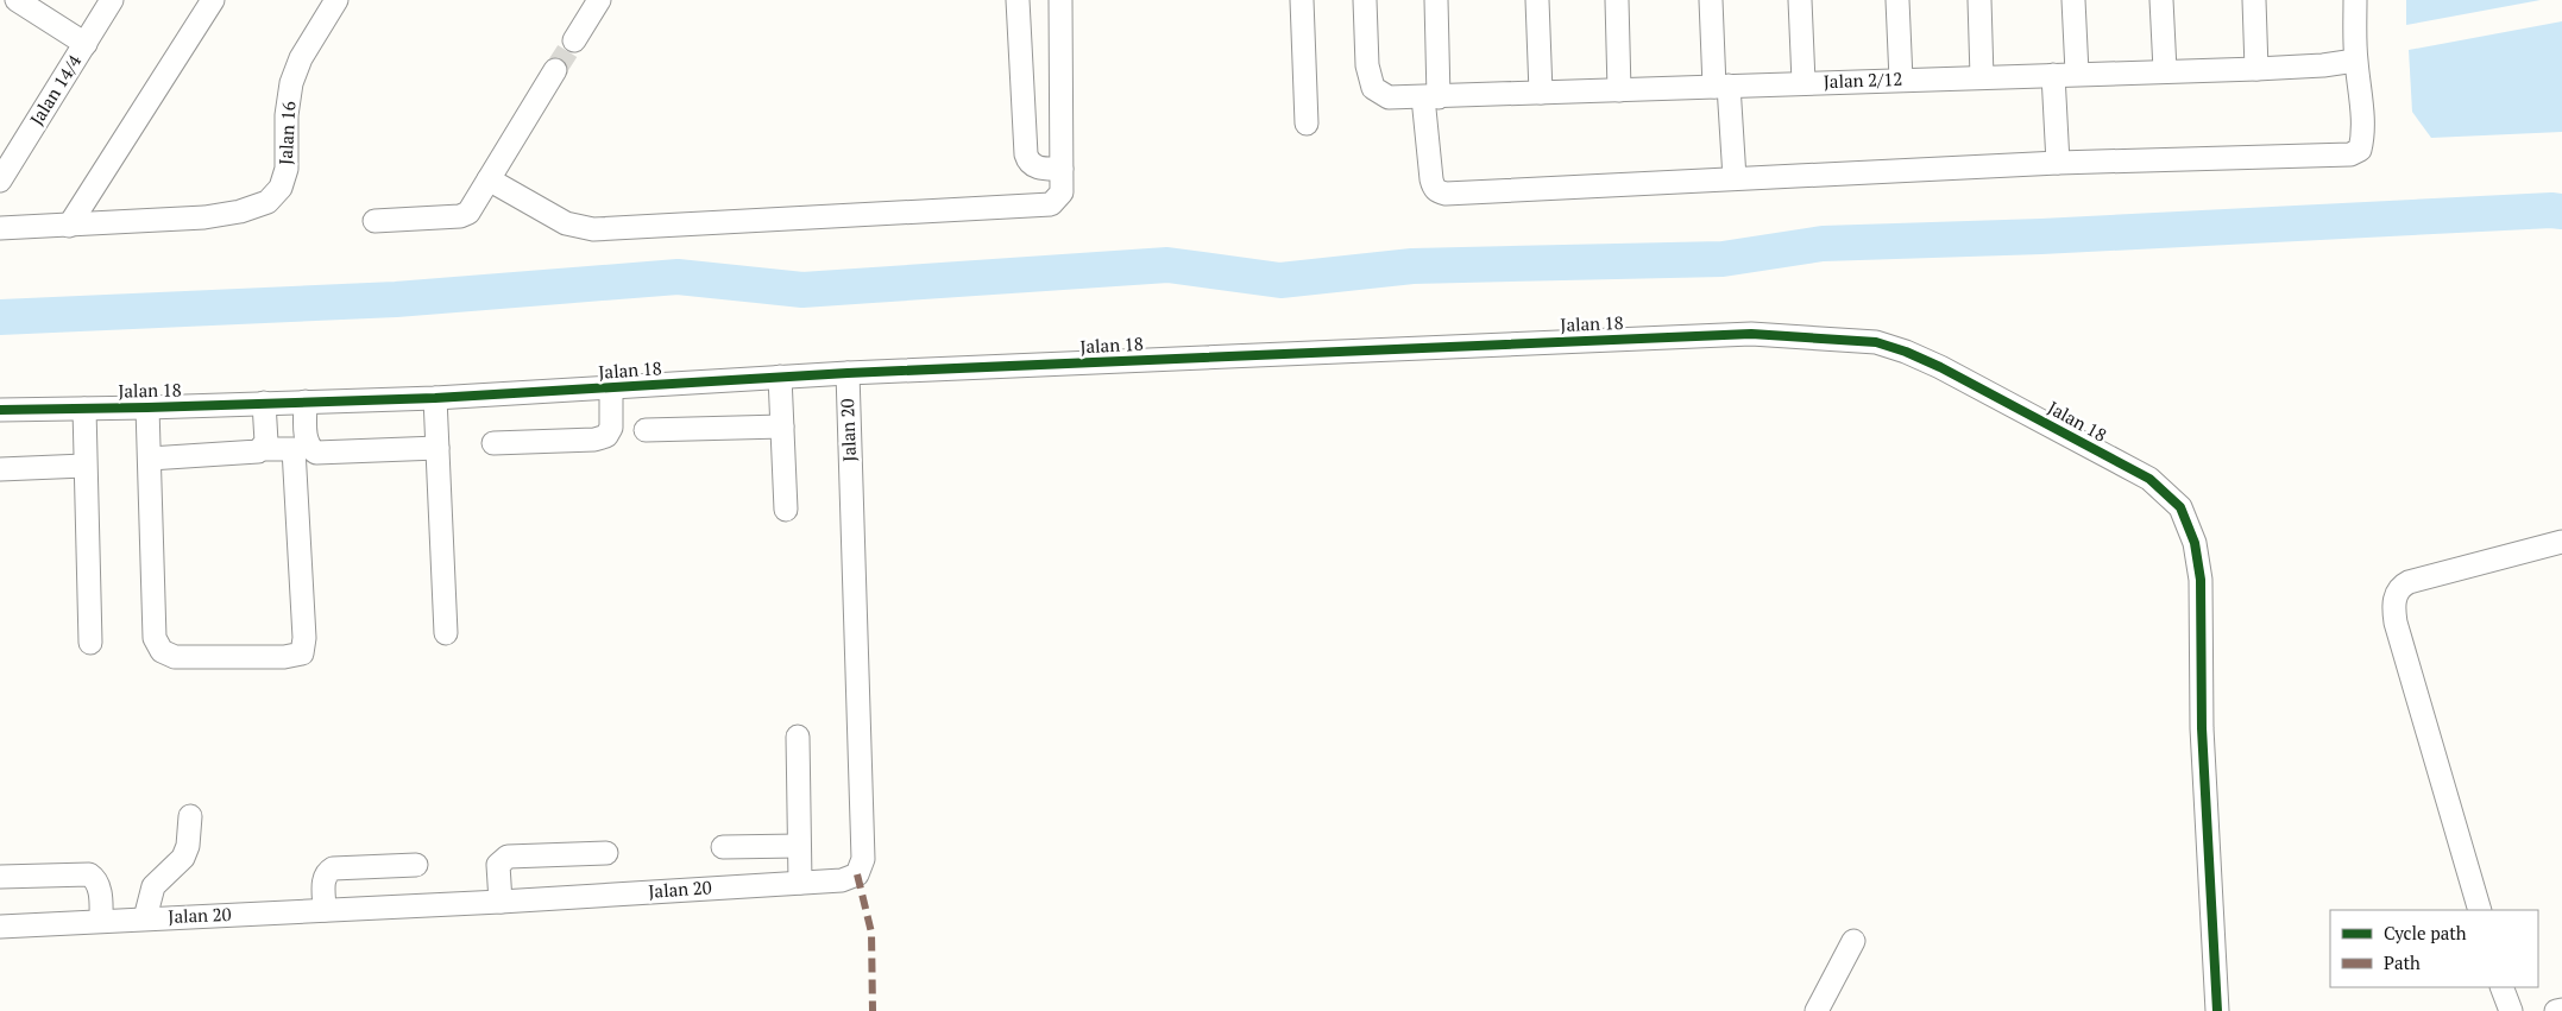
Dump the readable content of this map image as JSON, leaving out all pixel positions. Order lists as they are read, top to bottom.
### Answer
{
  "streets": {
    "street": [
      "Jalan 2/12",
      "Jalan 14/4",
      "Jalan 16",
      "Jalan 18",
      "Jalan 20"
    ]
  },
  "crossings": [
    ["Jalan 18", "Jalan 20"]
  ],
  "legend": ["Cycle path", "Path"]
}
